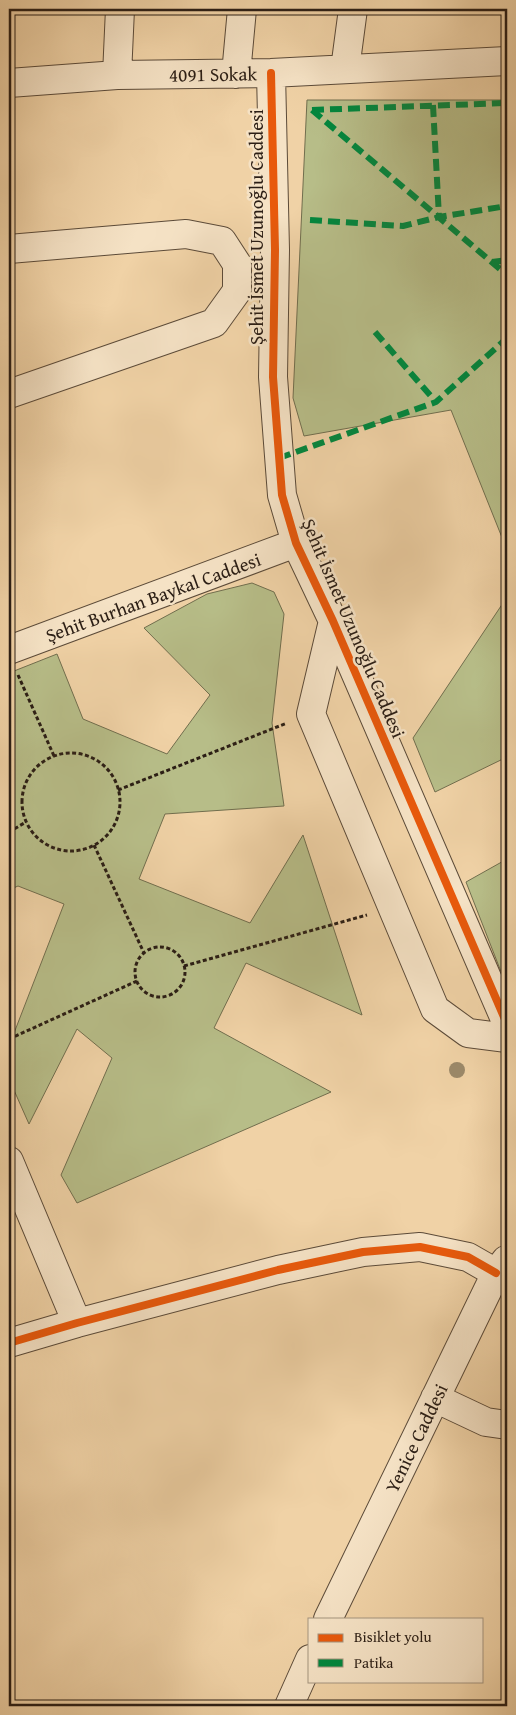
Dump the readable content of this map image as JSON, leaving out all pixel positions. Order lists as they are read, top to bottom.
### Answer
{
  "streets": {
    "street": [
      "4091 Sokak",
      "Şehit İsmet Uzunoğlu Caddesi",
      "Şehit Burhan Baykal Caddesi",
      "Yenice Caddesi"
    ]
  },
  "crossings": [
    ["4091 Sokak", "Şehit İsmet Uzunoğlu Caddesi"],
    ["Şehit İsmet Uzunoğlu Caddesi", "Şehit Burhan Baykal Caddesi"]
  ],
  "legend": ["Bisiklet yolu", "Patika"]
}
